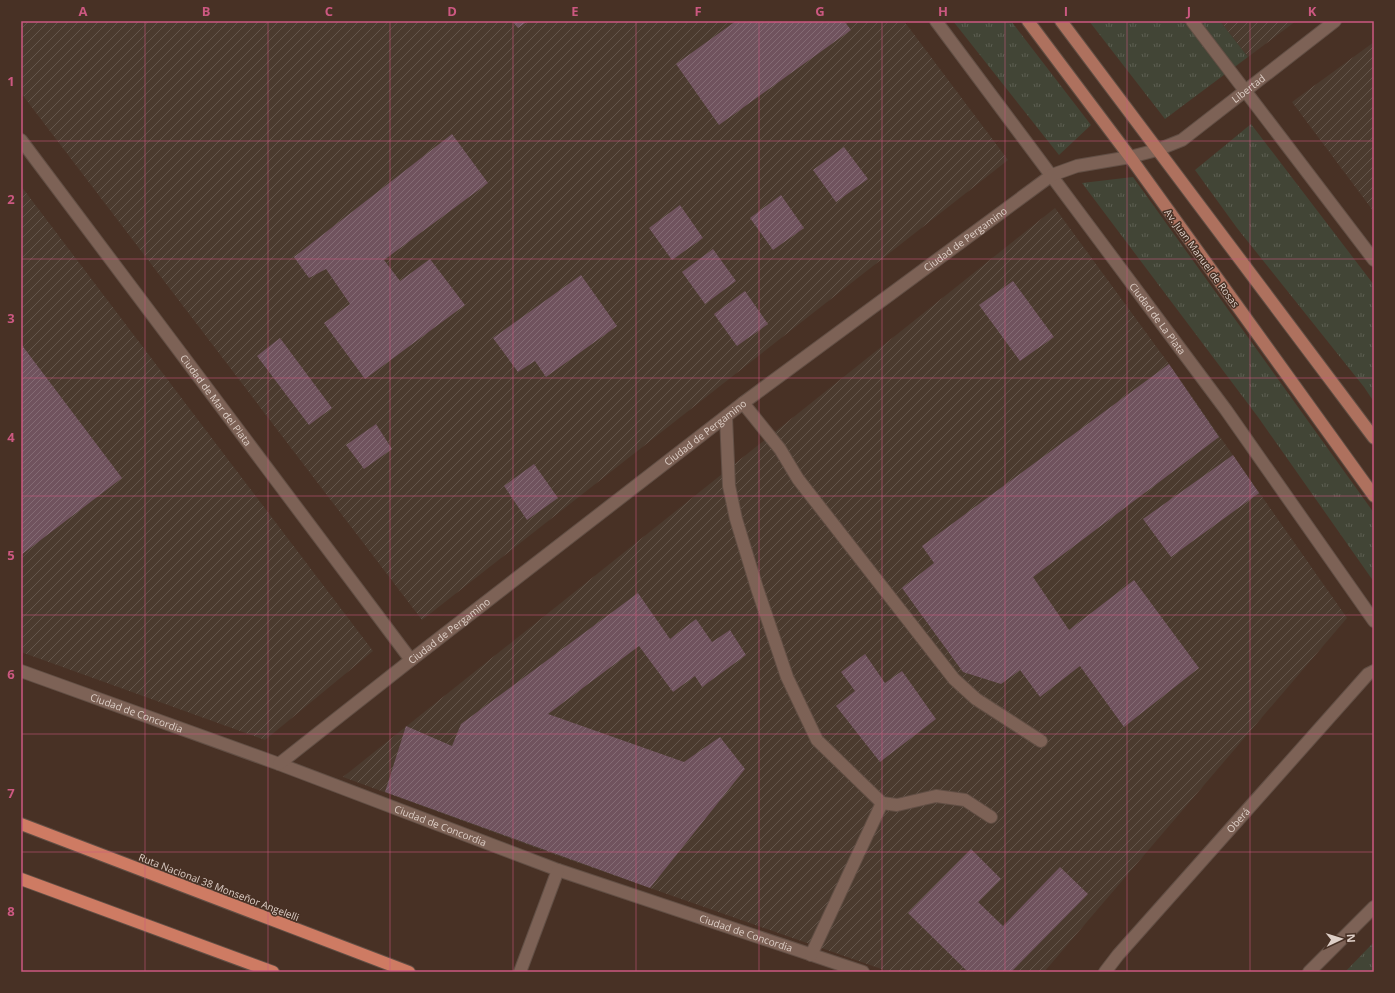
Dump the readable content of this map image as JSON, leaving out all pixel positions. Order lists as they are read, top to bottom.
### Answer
{
  "streets": {
    "highway": ["Ruta Nacional 38 Monseñor Angelelli"],
    "main road": ["Av. Juan Manuel de Rosas"],
    "street": [
      "Libertad",
      "Ciudad de Pergamino",
      "Ciudad de La Plata",
      "Ciudad de Mar del Plata",
      "Ciudad de Concordia",
      "Oberá"
    ]
  },
  "crossings": [
    ["Libertad", "Ciudad de Pergamino"],
    ["Ciudad de Pergamino", "Av. Juan Manuel de Rosas"],
    ["Ciudad de Pergamino", "Ciudad de La Plata"],
    ["Ciudad de Pergamino", "Ciudad de Mar del Plata"],
    ["Ciudad de Pergamino", "Ciudad de Concordia"]
  ],
  "north": "right",
  "grid": {
    "columns": [
      "A",
      "B",
      "C",
      "D",
      "E",
      "F",
      "G",
      "H",
      "I",
      "J",
      "K"
    ],
    "rows": [
      "1",
      "2",
      "3",
      "4",
      "5",
      "6",
      "7",
      "8"
    ]
  }
}
